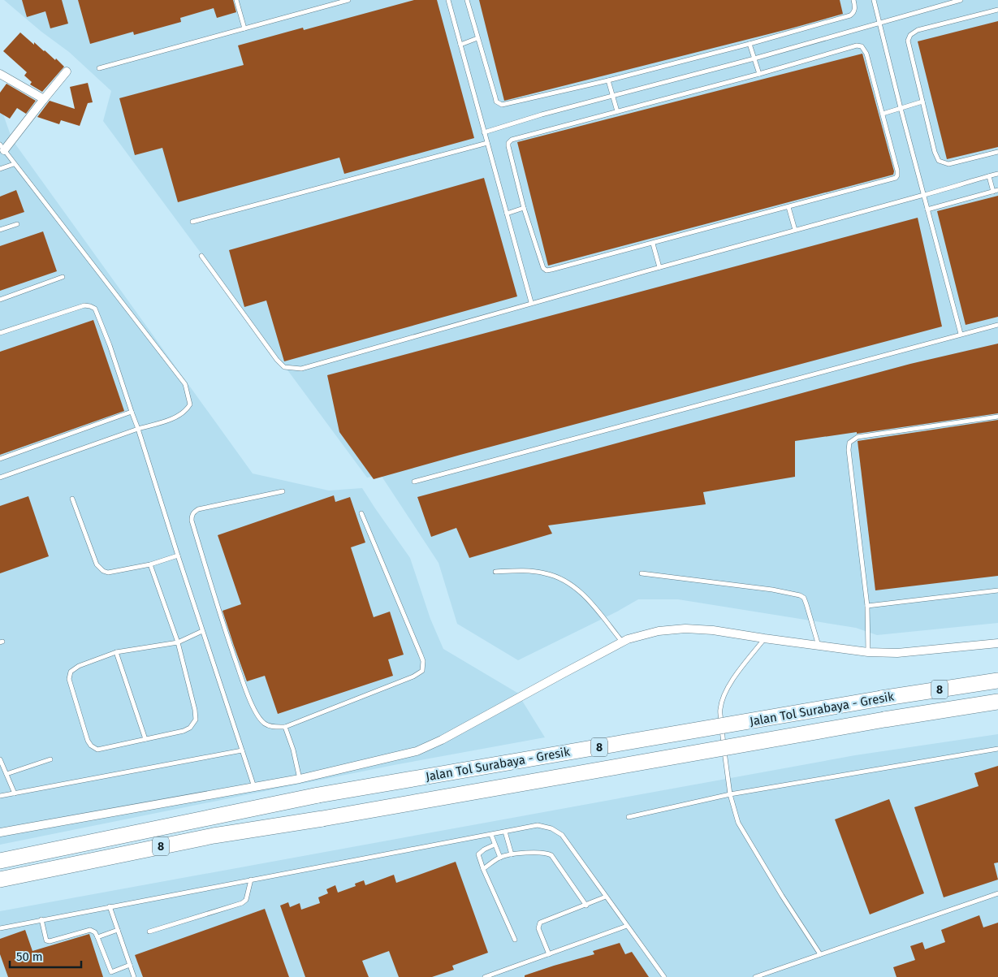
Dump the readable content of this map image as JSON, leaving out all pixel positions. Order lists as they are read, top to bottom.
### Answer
{
  "streets": {
    "highway": ["8", "Jalan Tol Surabaya - Gresik"]
  },
  "scale_bar": "50 m"
}
